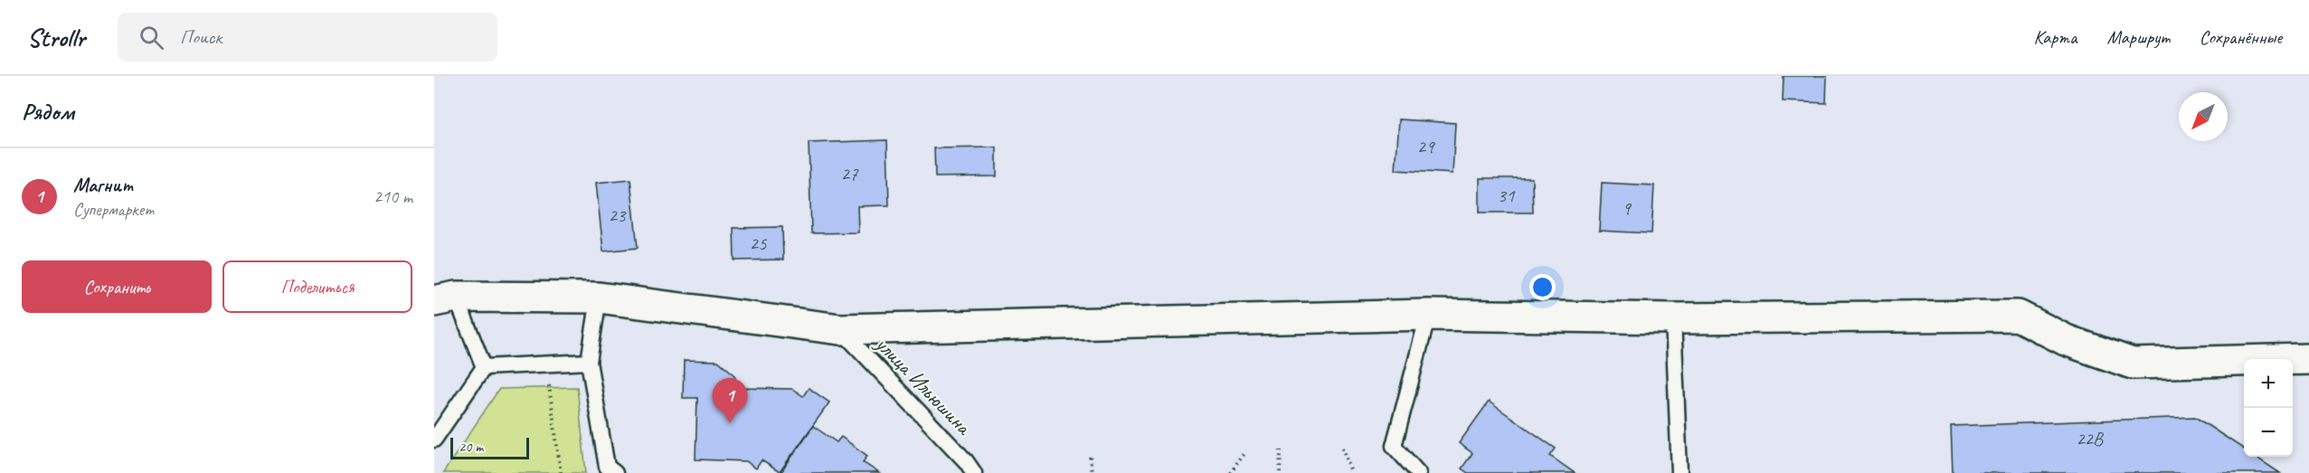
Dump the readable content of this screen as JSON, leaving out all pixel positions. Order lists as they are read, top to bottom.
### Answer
{
  "streets": {
    "lane": ["улица Ильюшина"]
  },
  "house_numbers": [
    "29",
    "27",
    "31",
    "9",
    "23",
    "25",
    "22В"
  ],
  "scale_bar": "20 m",
  "north": "bottom left",
  "page": {
    "header": "Strollr",
    "search": "Поиск",
    "nav": ["Карта", "Маршрут", "Сохранённые"],
    "heading": "Рядом",
    "list": [
      {
        "mark": "1",
        "name": "Магнит",
        "note": "Супермаркет",
        "value": "210 m"
      }
    ],
    "buttons": ["Сохранить", "Поделиться"],
    "map_buttons": ["+", "−"],
    "pins": "1",
    "scale": "20 m"
  }
}
